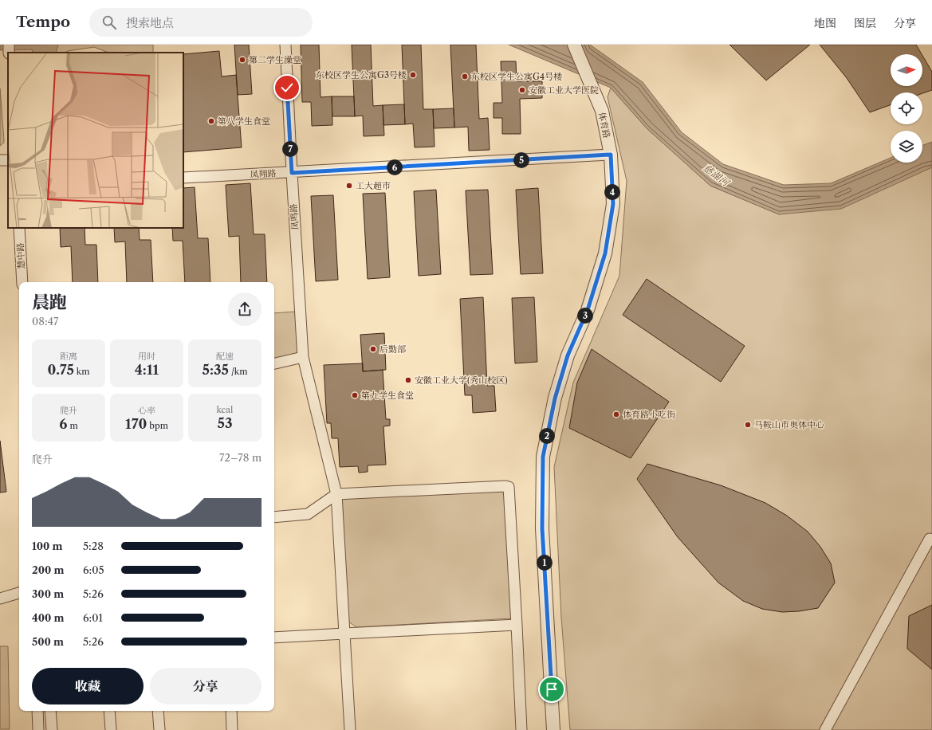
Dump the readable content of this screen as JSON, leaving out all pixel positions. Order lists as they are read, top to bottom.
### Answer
{
  "streets": {
    "street": [
      "体育路",
      "凤翔路",
      "凤鸣路",
      "慧中路"
    ]
  },
  "crossings": [
    ["体育路", "凤翔路"],
    ["凤翔路", "凤鸣路"]
  ],
  "water": ["慈湖河"],
  "places": [
    "第二学生澡堂",
    "东校区学生公寓G3号楼",
    "东校区学生公寓G4号楼",
    "安徽工业大学医院",
    "第八学生食堂",
    "工大超市",
    "后勤部",
    "安徽工业大学(秀山校区)",
    "第九学生食堂",
    "体育路小吃街",
    "马鞍山市奥体中心"
  ],
  "north": "right",
  "page": {
    "header": "Tempo",
    "search": "搜索地点",
    "nav": ["地图", "图层", "分享"],
    "pins": [
      "7",
      "5",
      "6",
      "4",
      "3",
      "2",
      "1"
    ],
    "heading": ["晨跑", "08:47"],
    "stats": [
      ["距离", "0.75 km"],
      ["用时", "4:11"],
      ["配速", "5:35 /km"],
      ["爬升", "6 m"],
      ["心率", "170 bpm"],
      ["kcal", "53"]
    ],
    "chart": ["爬升", "72–78 m"],
    "list": [
      {
        "name": "100 m",
        "note": "5:28"
      },
      {
        "name": "200 m",
        "note": "6:05"
      },
      {
        "name": "300 m",
        "note": "5:26"
      },
      {
        "name": "400 m",
        "note": "6:01"
      },
      {
        "name": "500 m",
        "note": "5:26"
      }
    ],
    "buttons": ["收藏", "分享"]
  }
}
